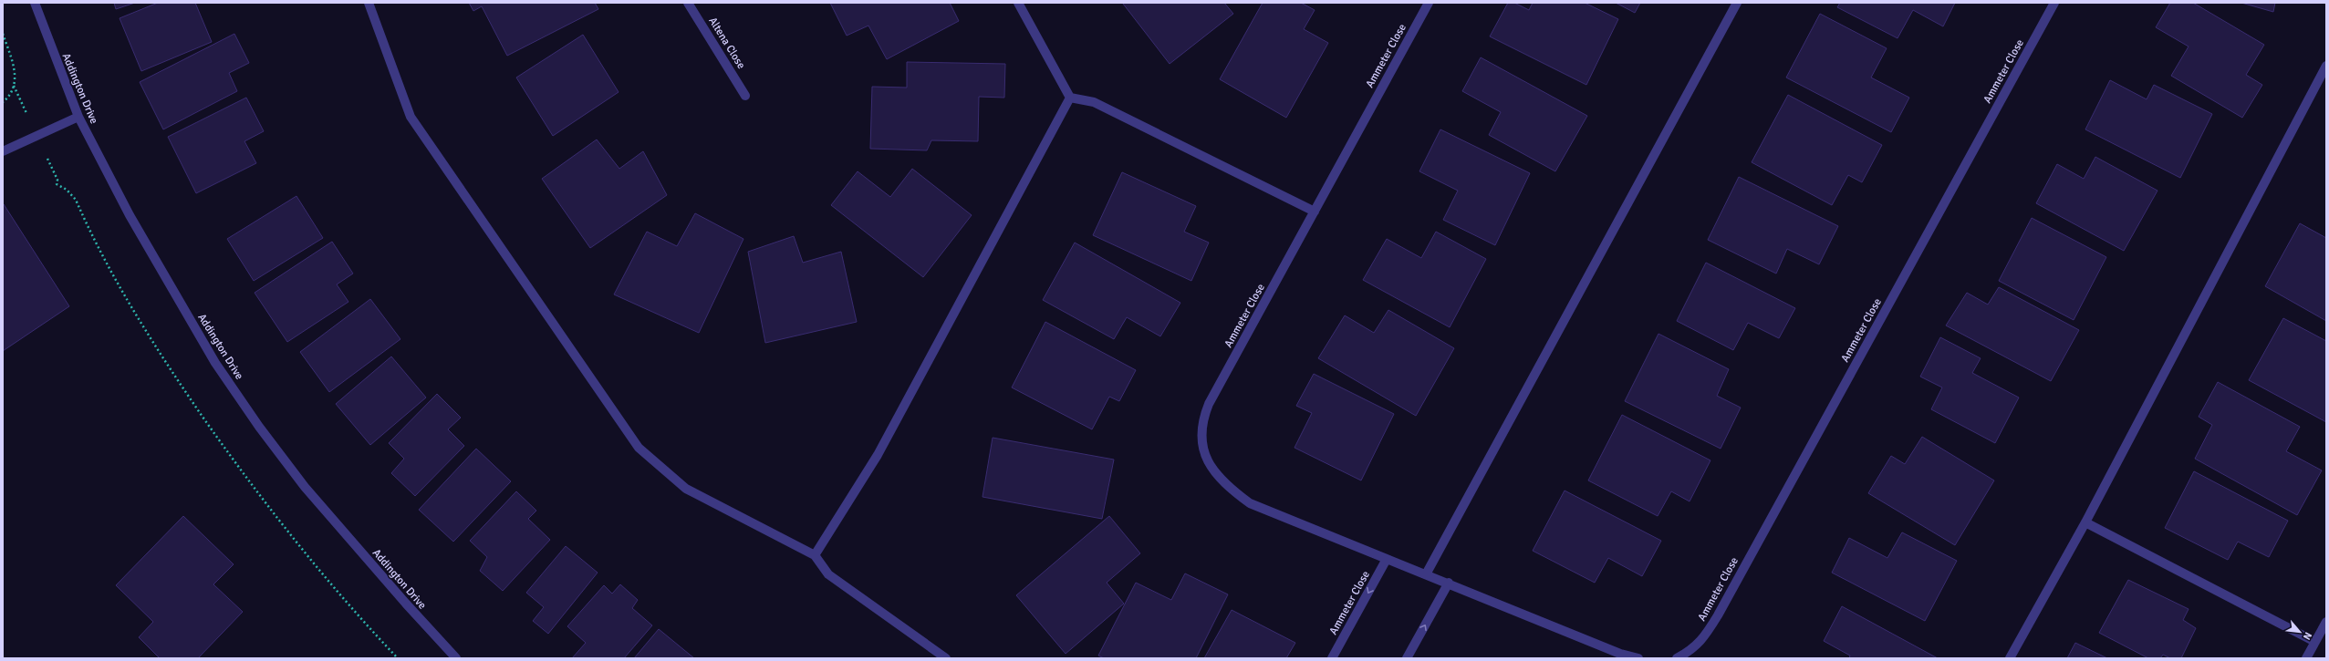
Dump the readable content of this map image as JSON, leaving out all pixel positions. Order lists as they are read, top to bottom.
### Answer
{
  "streets": {
    "street": ["Altena Close", "Ammeter Close", "Addington Drive"]
  },
  "north": "bottom right"
}
